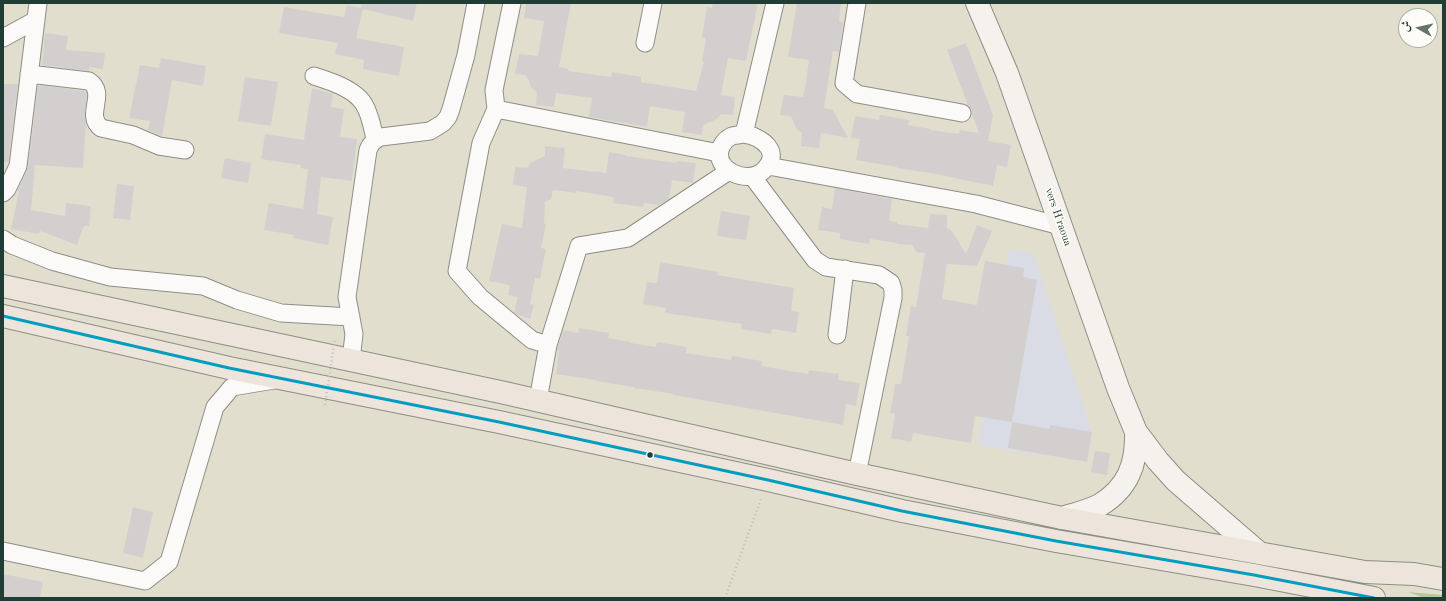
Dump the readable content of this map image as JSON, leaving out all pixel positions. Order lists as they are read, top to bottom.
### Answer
{
  "streets": {
    "street": ["vers H'raoua"]
  },
  "north": "left"
}
